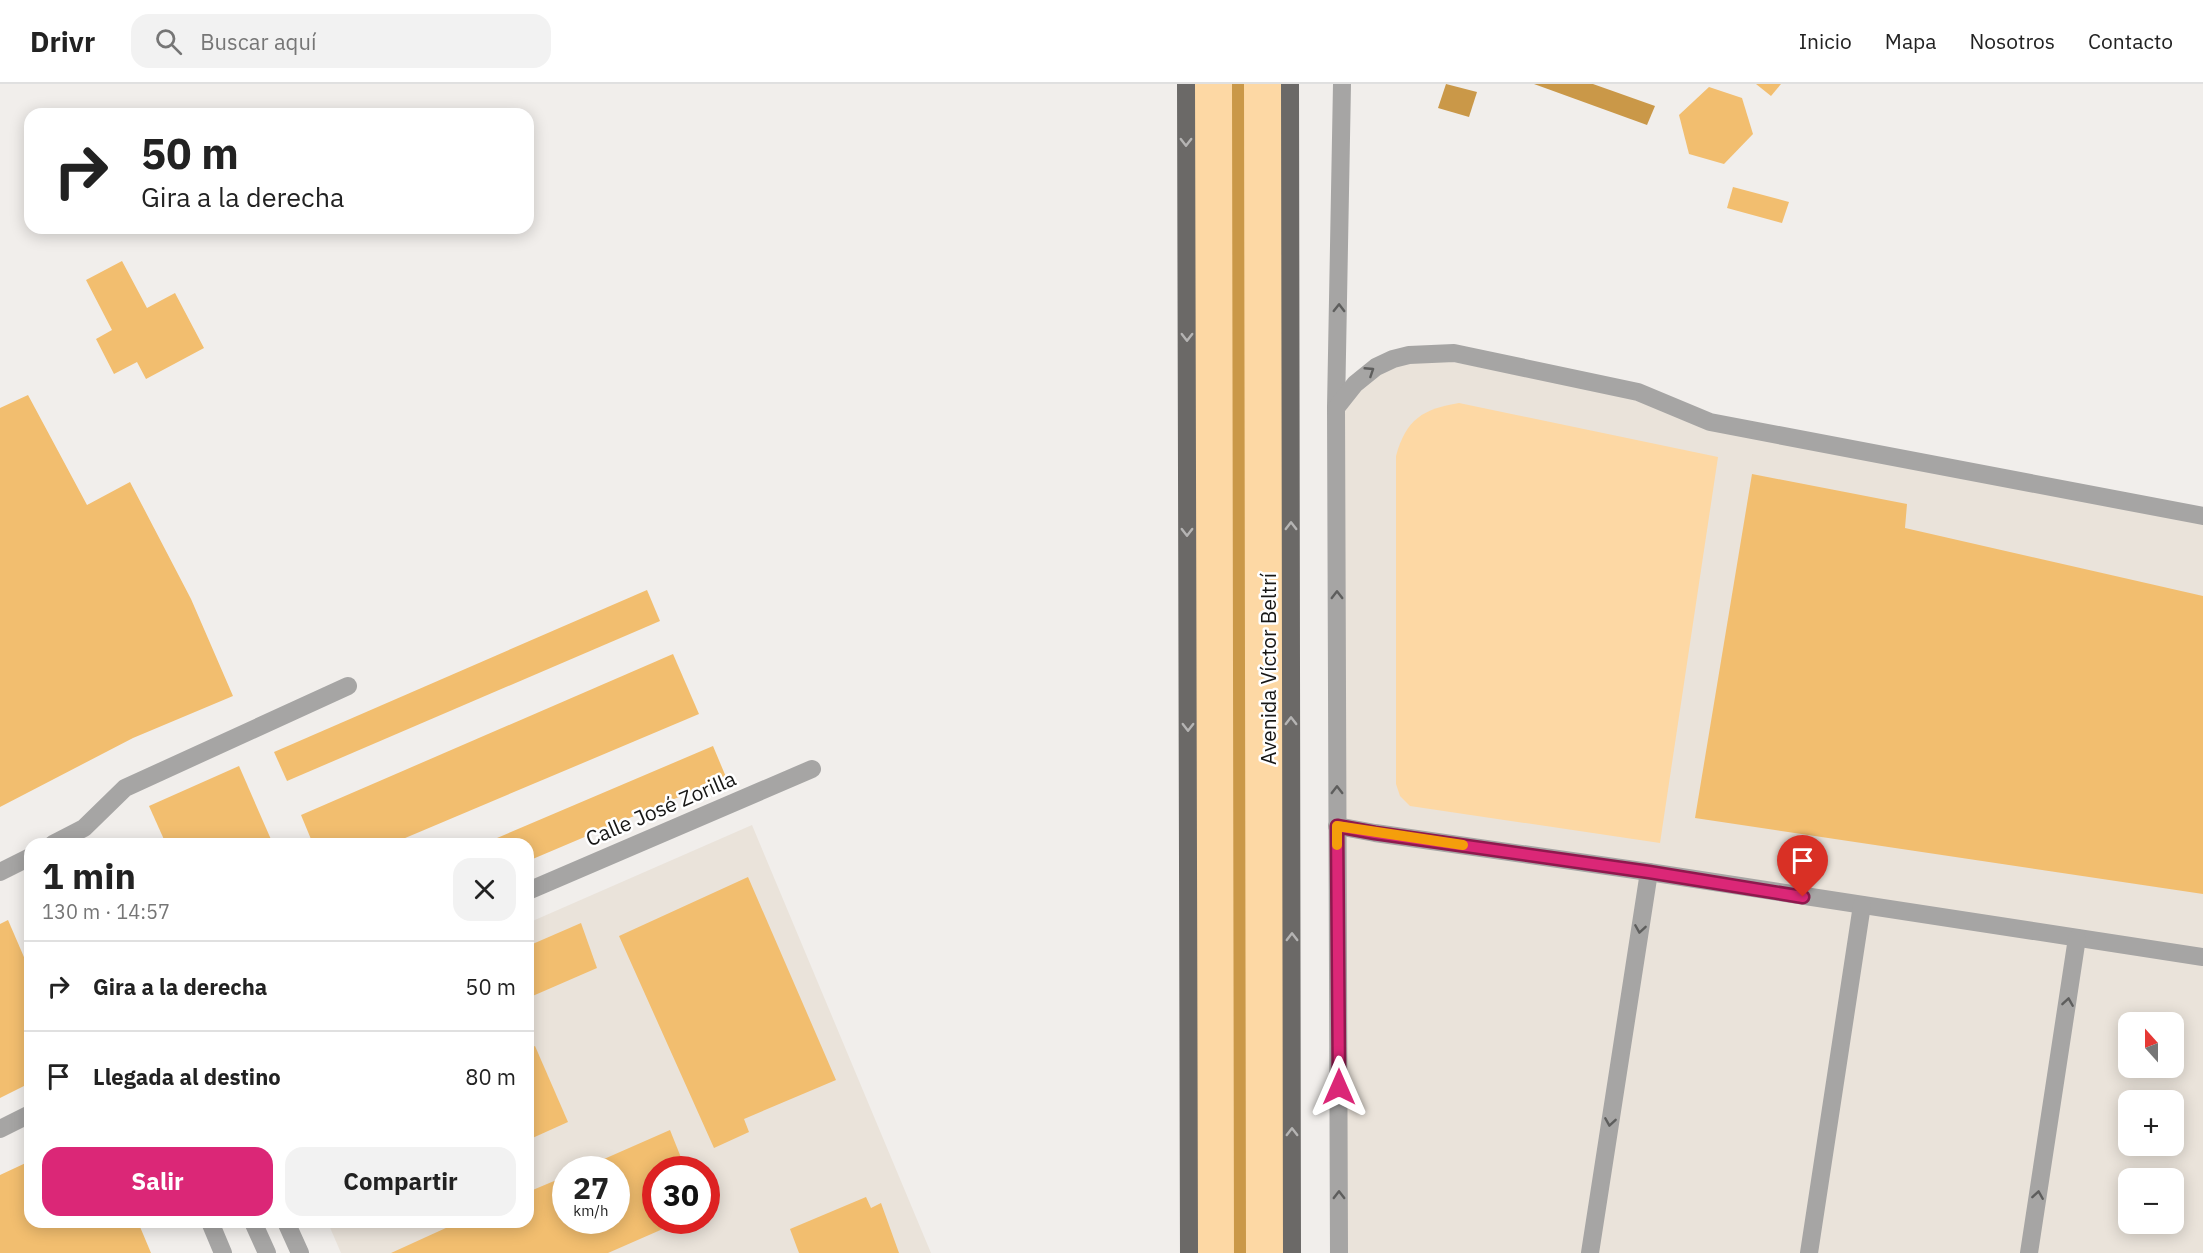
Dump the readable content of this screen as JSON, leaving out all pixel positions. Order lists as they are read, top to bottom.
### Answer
{
  "streets": {
    "main road": ["Avenida Víctor Beltrí"],
    "street": ["Calle José Zorilla"]
  },
  "north": "top",
  "page": {
    "header": "Drivr",
    "search": "Buscar aquí",
    "nav": [
      "Inicio",
      "Mapa",
      "Nosotros",
      "Contacto"
    ],
    "turn": ["50 m", "Gira a la derecha"],
    "heading": ["1 min", "130 m · 14:57"],
    "list": [
      {
        "name": "Gira a la derecha",
        "value": "50 m"
      },
      {
        "name": "Llegada al destino",
        "value": "80 m"
      }
    ],
    "map_buttons": ["+", "−"],
    "buttons": ["Salir", "Compartir"],
    "speed": "27 km/h",
    "limit": "30"
  }
}
